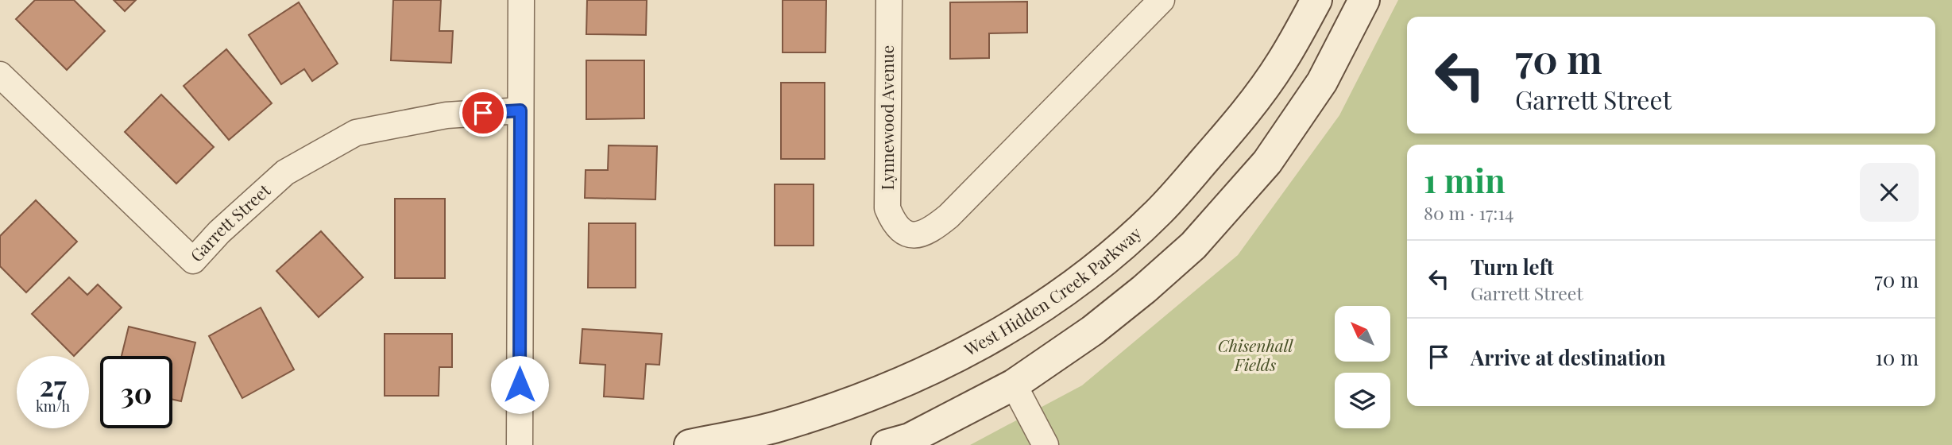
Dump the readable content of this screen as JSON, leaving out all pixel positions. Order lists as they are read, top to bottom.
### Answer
{
  "streets": {
    "main road": ["West Hidden Creek Parkway"],
    "street": ["Lynnewood Avenue", "Garrett Street"]
  },
  "parks": ["Chisenhall Fields"],
  "north": "top left",
  "page": {
    "turn": ["70 m", "Garrett Street"],
    "heading": ["1 min", "80 m · 17:14"],
    "list": [
      {
        "name": "Turn left",
        "note": "Garrett Street",
        "value": "70 m"
      },
      {
        "name": "Arrive at destination",
        "value": "10 m"
      }
    ],
    "speed": "27 km/h",
    "limit": "30"
  }
}
